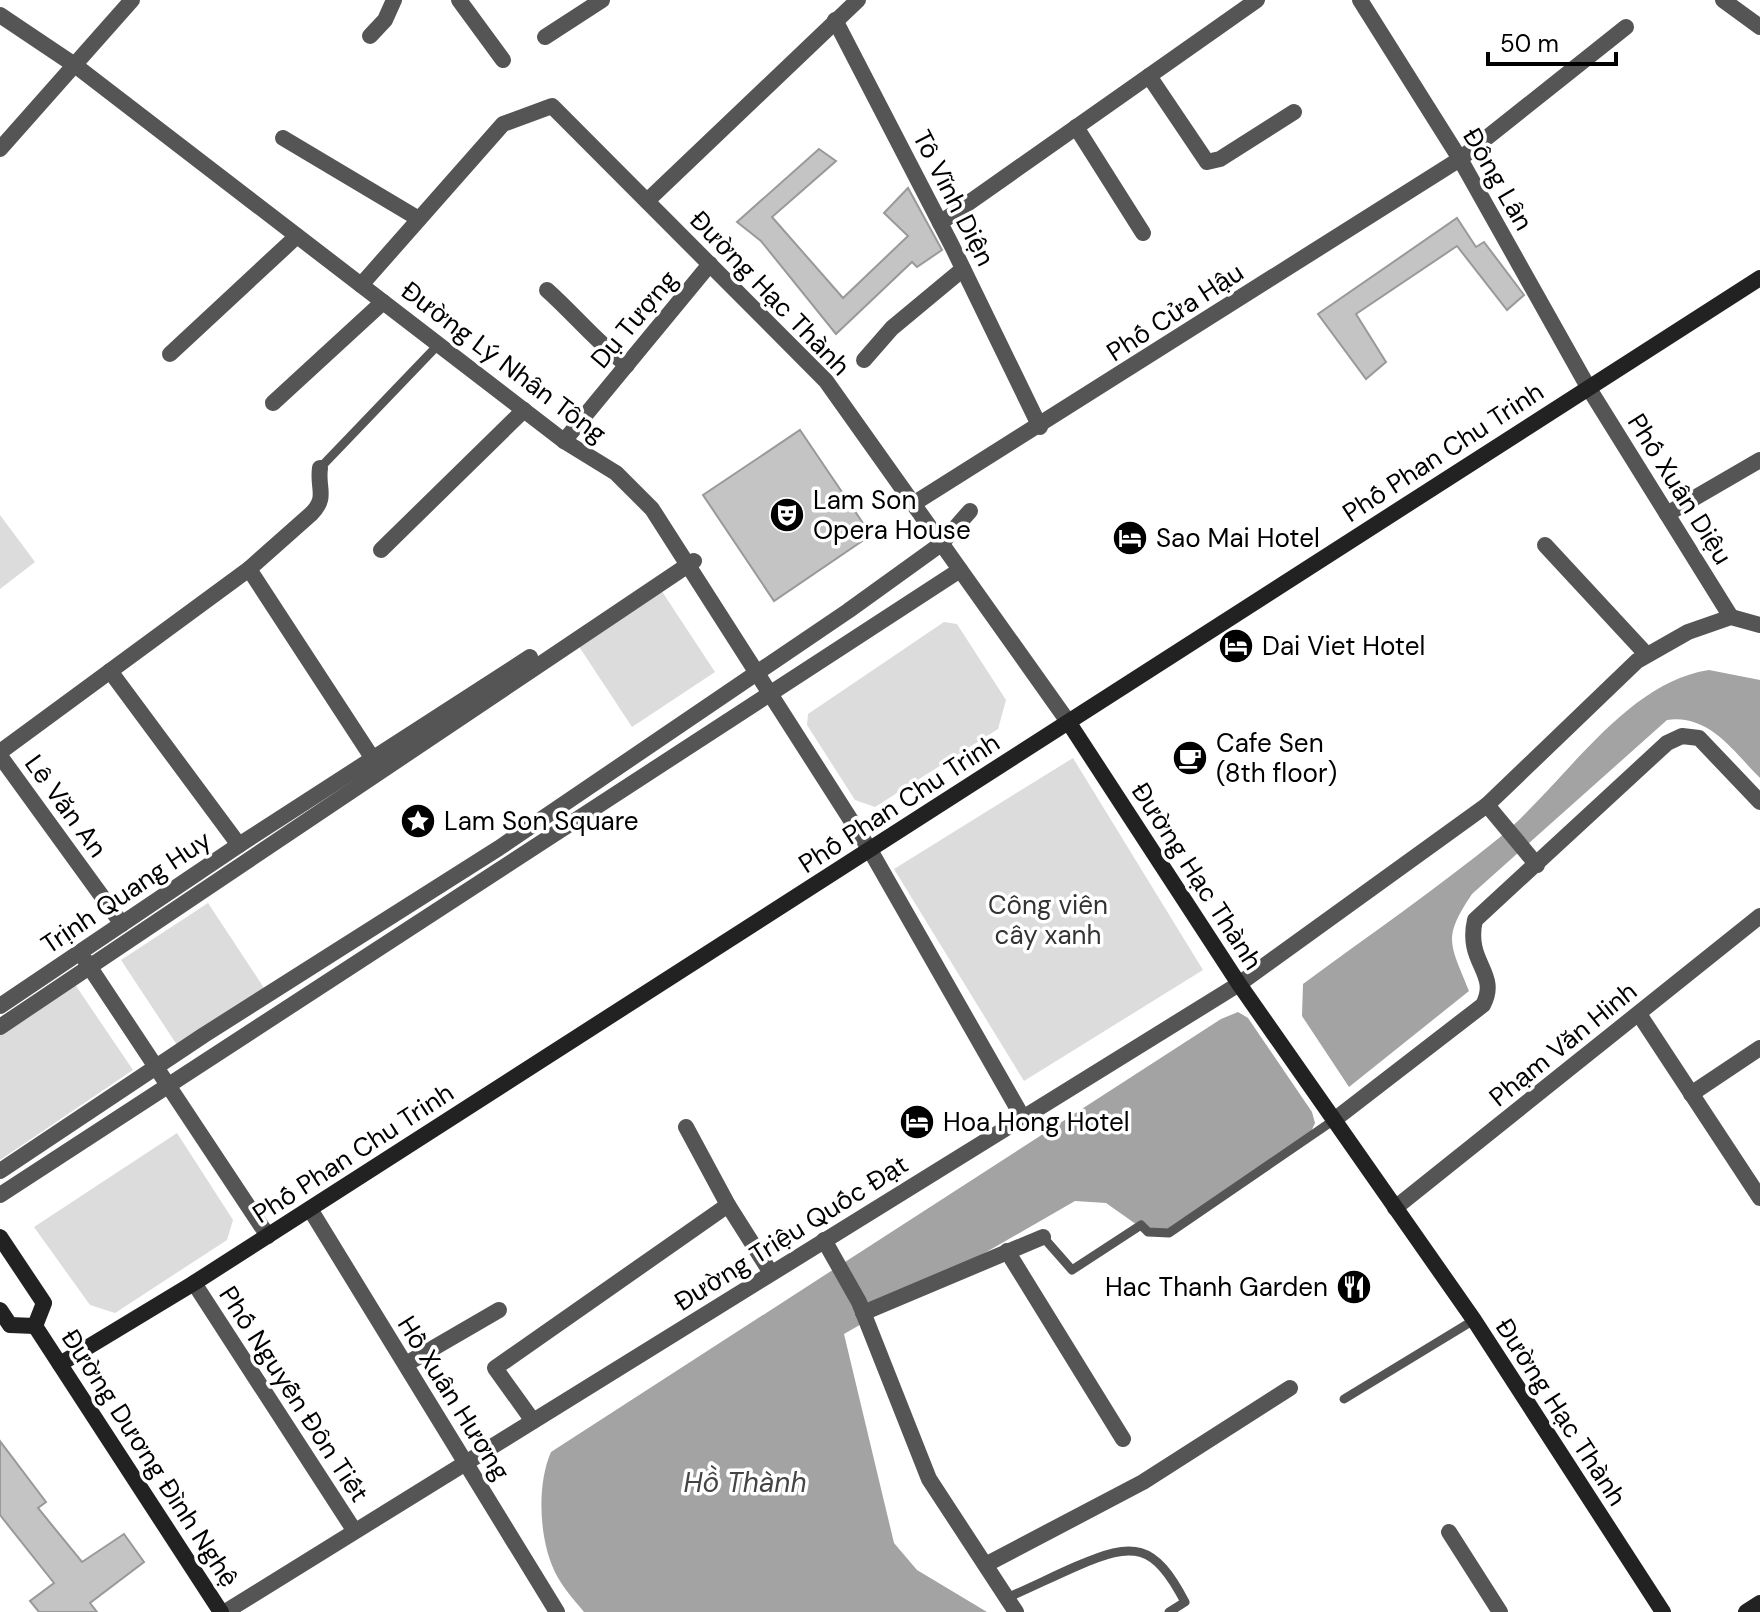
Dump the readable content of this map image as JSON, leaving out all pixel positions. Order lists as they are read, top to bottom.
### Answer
{
  "streets": {
    "street": [
      "Đông Lân",
      "Tô Vĩnh Diện",
      "Đường Hạc Thành",
      "Phố Cửa Hậu",
      "Dụ Tượng",
      "Đường Lý Nhân Tông",
      "Phố Phan Chu Trinh",
      "Phố Xuân Diệu",
      "Lê Văn An",
      "Trịnh Quang Huy",
      "Phạm Văn Hinh",
      "Đường Triệu Quốc Đạt",
      "Phố Nguyễn Đôn Tiết",
      "Hồ Xuân Hương",
      "Đường Dương Đình Nghệ"
    ]
  },
  "crossings": [
    ["Đông Lân", "Phố Cửa Hậu"],
    ["Đông Lân", "Phố Phan Chu Trinh"],
    ["Đông Lân", "Phố Xuân Diệu"],
    ["Tô Vĩnh Diện", "Phố Cửa Hậu"],
    ["Đường Hạc Thành", "Phố Cửa Hậu"],
    ["Đường Hạc Thành", "Dụ Tượng"],
    ["Đường Hạc Thành", "Phố Phan Chu Trinh"],
    ["Đường Hạc Thành", "Phạm Văn Hinh"],
    ["Đường Hạc Thành", "Đường Triệu Quốc Đạt"],
    ["Dụ Tượng", "Đường Lý Nhân Tông"],
    ["Đường Lý Nhân Tông", "Phố Phan Chu Trinh"],
    ["Đường Lý Nhân Tông", "Trịnh Quang Huy"],
    ["Đường Lý Nhân Tông", "Đường Triệu Quốc Đạt"],
    ["Phố Phan Chu Trinh", "Phố Xuân Diệu"],
    ["Phố Phan Chu Trinh", "Phố Nguyễn Đôn Tiết"],
    ["Phố Phan Chu Trinh", "Hồ Xuân Hương"],
    ["Phố Phan Chu Trinh", "Đường Dương Đình Nghệ"],
    ["Phố Xuân Diệu", "Đường Triệu Quốc Đạt"],
    ["Lê Văn An", "Trịnh Quang Huy"],
    ["Đường Triệu Quốc Đạt", "Phố Nguyễn Đôn Tiết"],
    ["Đường Triệu Quốc Đạt", "Hồ Xuân Hương"],
    ["Đường Triệu Quốc Đạt", "Đường Dương Đình Nghệ"]
  ],
  "water": ["Hồ Thành"],
  "parks": ["Công viên cây xanh"],
  "places": {
    "theatre": ["Lam Son Opera House"],
    "hotel": ["Sao Mai Hotel", "Dai Viet Hotel", "Hoa Hong Hotel"],
    "cafe": ["Cafe Sen (8th floor)"],
    "place": ["Lam Son Square"],
    "restaurant": ["Hac Thanh Garden"]
  },
  "scale_bar": "50 m"
}
